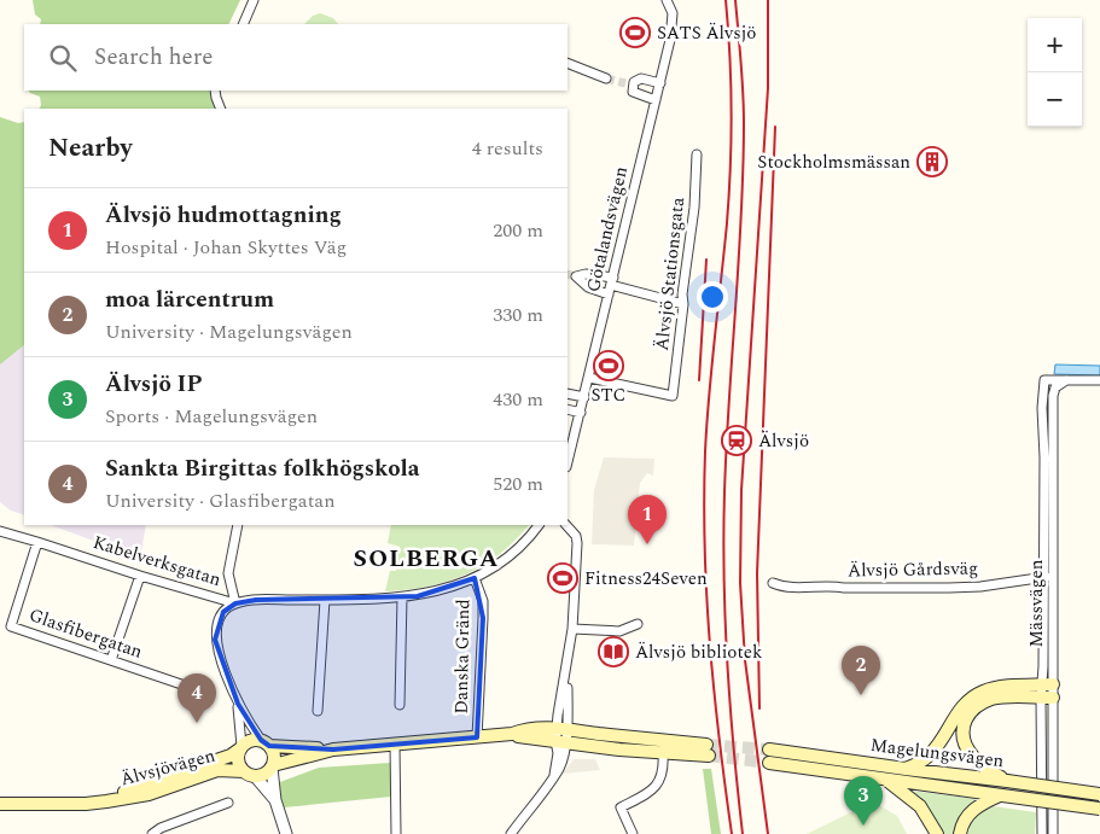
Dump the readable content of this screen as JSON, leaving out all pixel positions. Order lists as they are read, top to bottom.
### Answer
{
  "streets": {
    "main road": ["Magelungsvägen", "Älvsjövägen"],
    "street": [
      "Götalandsvägen",
      "Älvsjö Stationsgata",
      "Kabelverksgatan",
      "Älvsjö Gårdsväg",
      "Mässvägen",
      "Glasfibergatan",
      "Danska Gränd"
    ]
  },
  "crossings": [
    ["Götalandsvägen", "Älvsjö Stationsgata"],
    ["Kabelverksgatan", "Glasfibergatan"],
    ["Älvsjö Gårdsväg", "Mässvägen"]
  ],
  "districts": ["SOLBERGA"],
  "places": {
    "sports": ["SATS Älvsjö", "STC", "Fitness24Seven"],
    "building": ["Stockholmsmässan"],
    "station": ["Älvsjö"],
    "library": ["Älvsjö bibliotek"]
  },
  "page": {
    "map_buttons": ["+", "−"],
    "search": "Search here",
    "heading": ["Nearby", "4 results"],
    "list": [
      {
        "mark": "1",
        "name": "Älvsjö hudmottagning",
        "note": "Hospital · Johan Skyttes Väg",
        "value": "200 m"
      },
      {
        "mark": "2",
        "name": "moa lärcentrum",
        "note": "University · Magelungsvägen",
        "value": "330 m"
      },
      {
        "mark": "3",
        "name": "Älvsjö IP",
        "note": "Sports · Magelungsvägen",
        "value": "430 m"
      },
      {
        "mark": "4",
        "name": "Sankta Birgittas folkhögskola",
        "note": "University · Glasfibergatan",
        "value": "520 m"
      }
    ],
    "pins": [
      "1",
      "2",
      "4",
      "3"
    ]
  }
}
